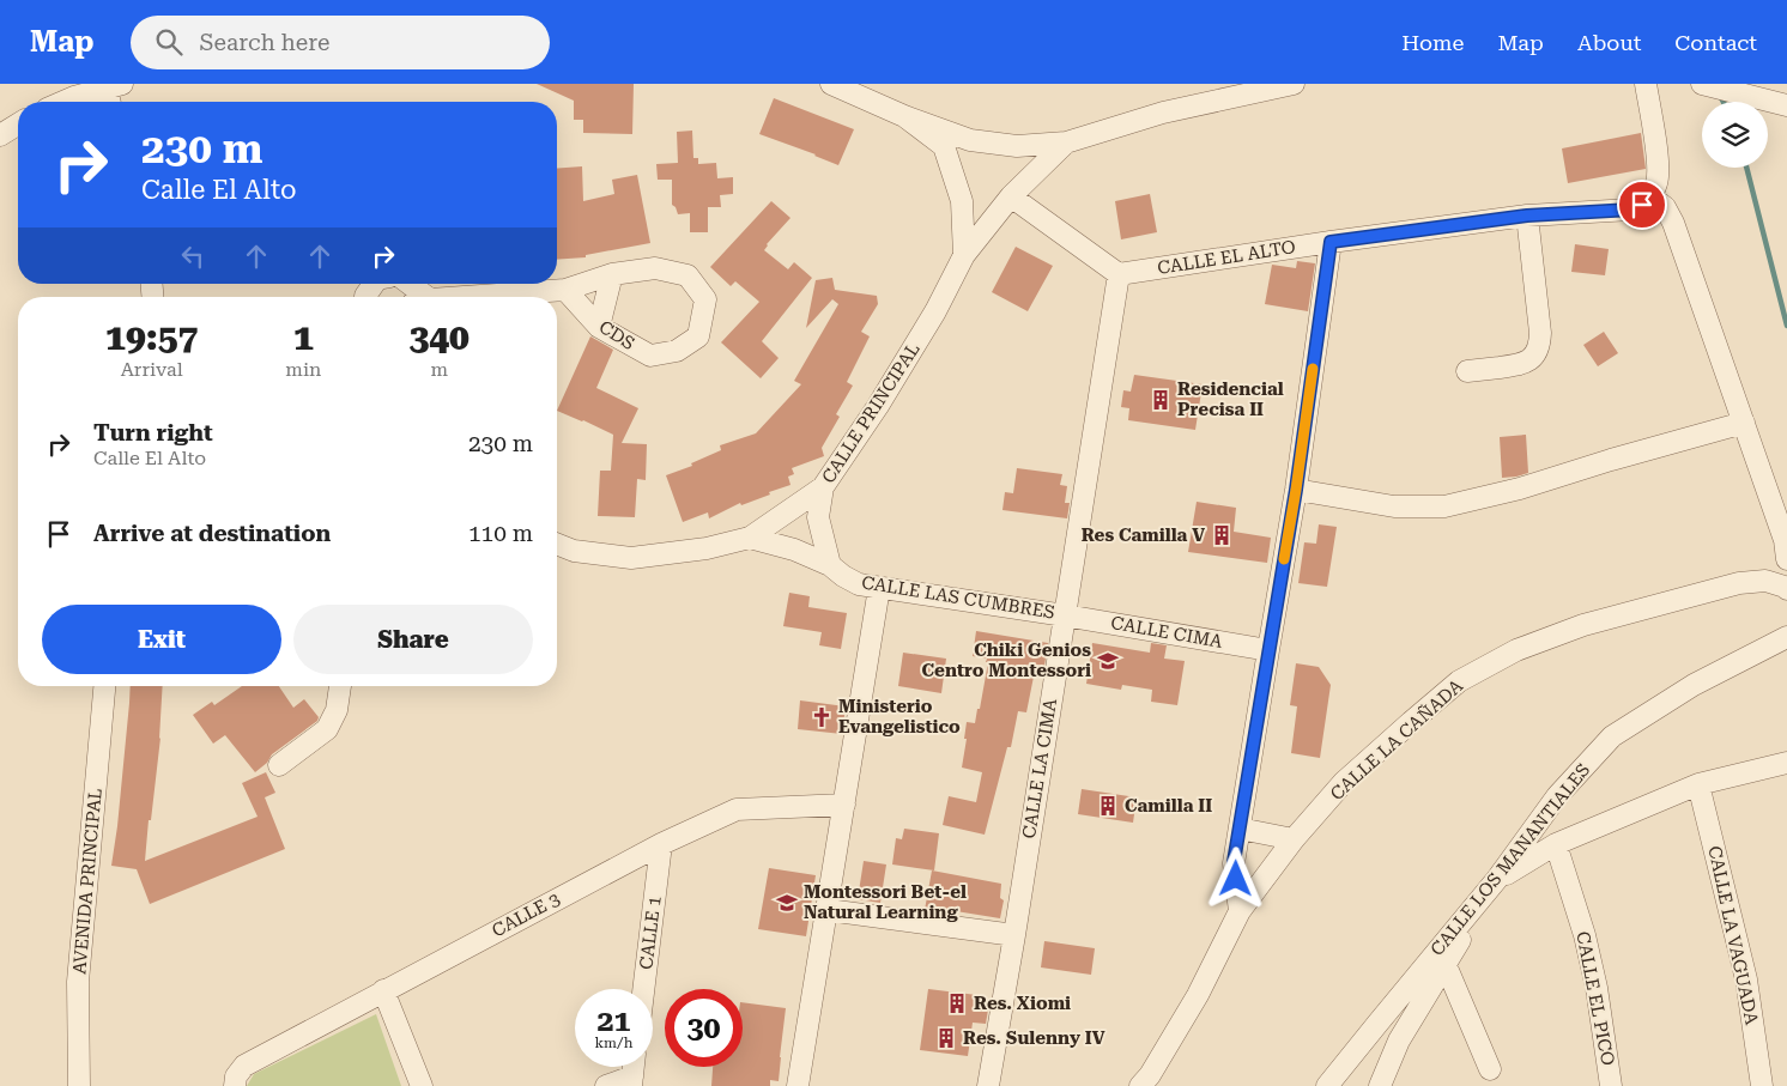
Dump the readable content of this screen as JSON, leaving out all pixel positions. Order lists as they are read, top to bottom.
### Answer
{
  "streets": {
    "street": [
      "CALLE EL ALTO",
      "CDS",
      "CALLE PRINCIPAL",
      "CALLE LAS CUMBRES",
      "CALLE CIMA",
      "CALLE LA CAÑADA",
      "CALLE LA CIMA",
      "CALLE LOS MANANTIALES",
      "AVENIDA PRINCIPAL",
      "CALLE 3",
      "CALLE 1",
      "CALLE LA VAGUADA",
      "CALLE EL PICO"
    ]
  },
  "crossings": [
    ["CALLE EL ALTO", "CALLE LA CIMA"],
    ["CALLE PRINCIPAL", "CALLE LAS CUMBRES"],
    ["CALLE LAS CUMBRES", "CALLE CIMA"],
    ["CALLE LAS CUMBRES", "CALLE LA CIMA"],
    ["CALLE CIMA", "CALLE LA CIMA"],
    ["CALLE 3", "CALLE 1"]
  ],
  "places": {
    "building": [
      "Residencial Precisa II",
      "Res Camilla V",
      "Camilla II",
      "Res. Xiomi",
      "Res. Sulenny IV"
    ],
    "school or university": ["Chiki Genios Centro Montessori", "Montessori Bet-el Natural Learning"],
    "church": ["Ministerio Evangelistico"]
  },
  "page": {
    "header": "Map",
    "search": "Search here",
    "nav": [
      "Home",
      "Map",
      "About",
      "Contact"
    ],
    "turn": ["230 m", "Calle El Alto"],
    "eta": [
      "19:57",
      "Arrival",
      "1",
      "min",
      "340",
      "m"
    ],
    "list": [
      {
        "name": "Turn right",
        "note": "Calle El Alto",
        "value": "230 m"
      },
      {
        "name": "Arrive at destination",
        "value": "110 m"
      }
    ],
    "buttons": ["Exit", "Share"],
    "speed": "21 km/h",
    "limit": "30"
  }
}
